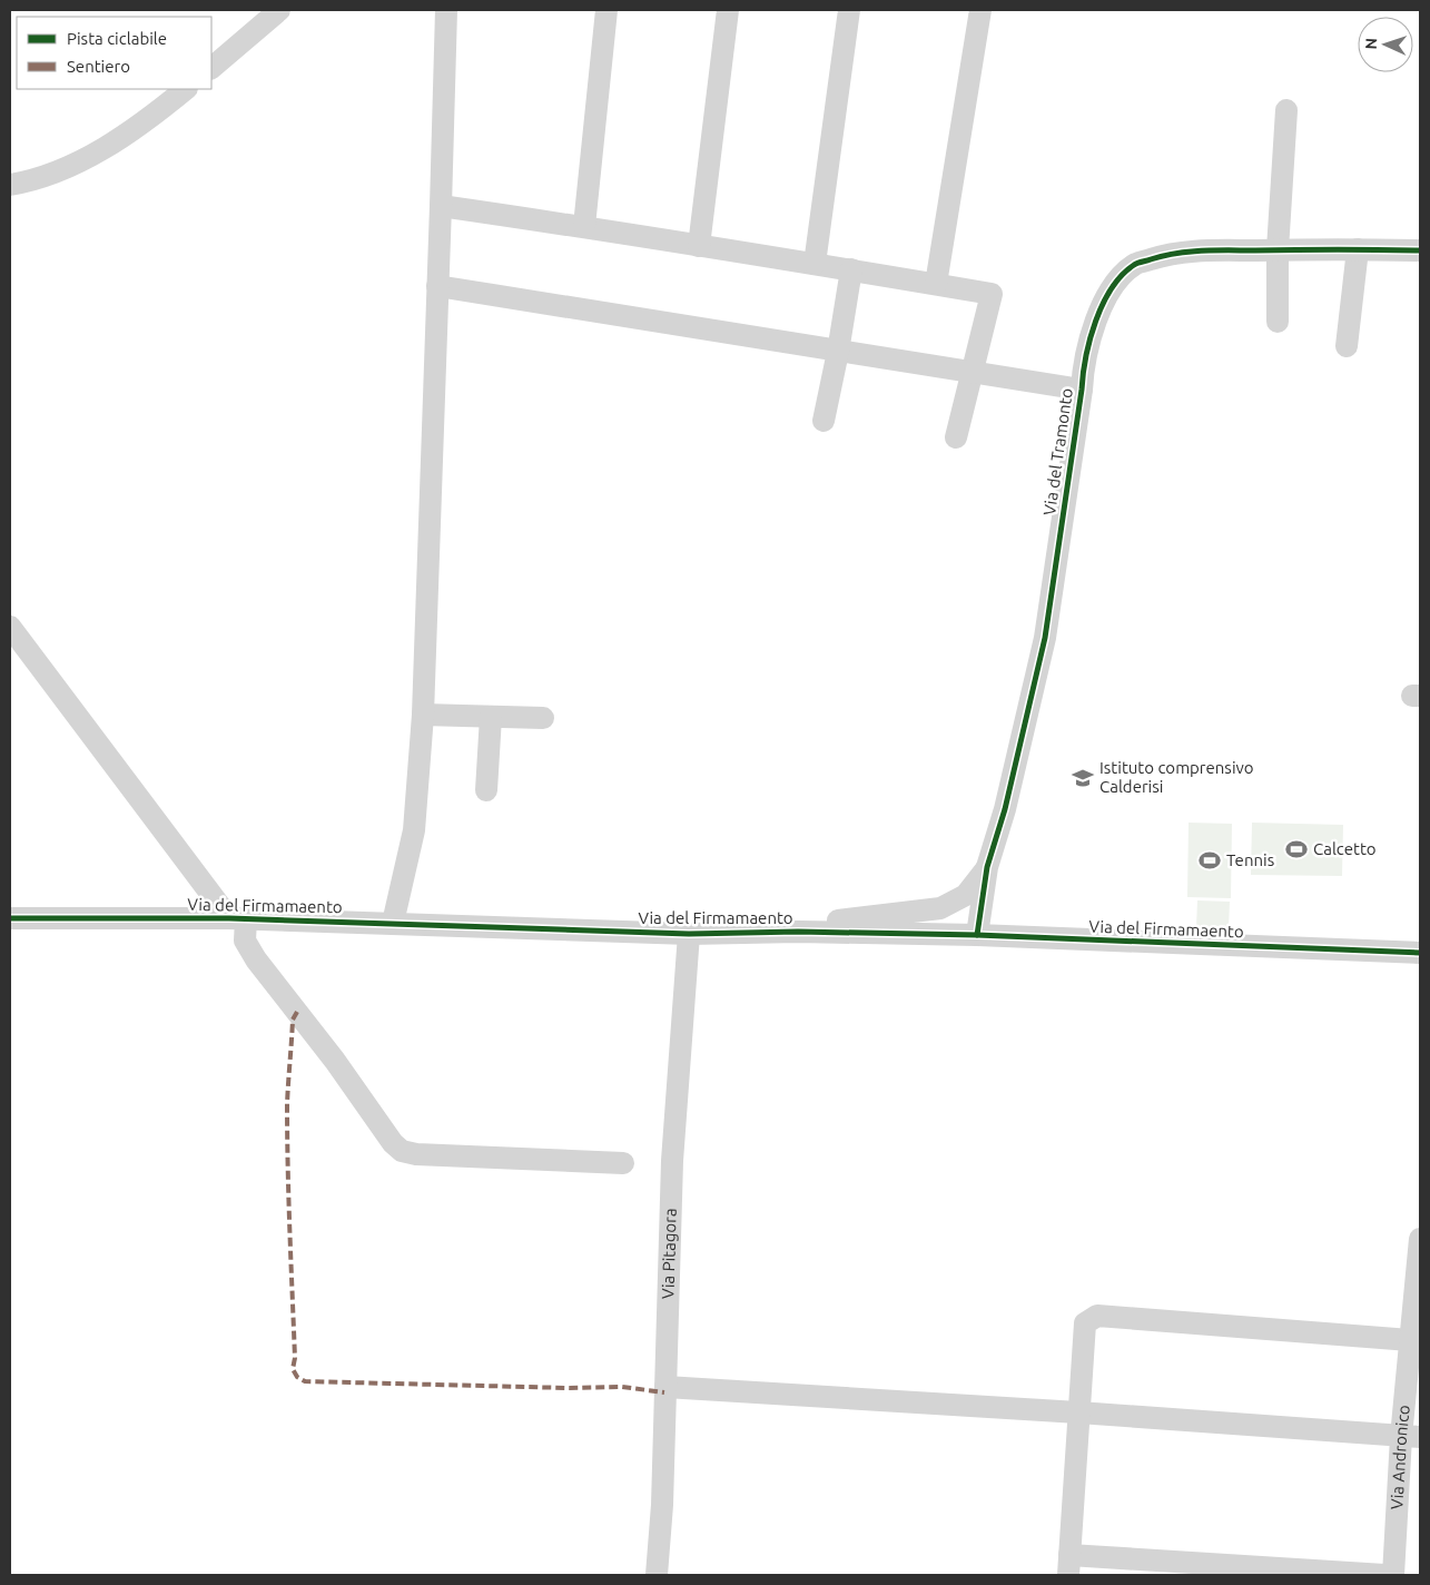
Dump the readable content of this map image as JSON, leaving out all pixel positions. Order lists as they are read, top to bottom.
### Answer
{
  "streets": {
    "street": [
      "Via del Tramonto",
      "Via del Firmamaento",
      "Via Pitagora",
      "Via Andronico"
    ]
  },
  "crossings": [
    ["Via del Tramonto", "Via del Firmamaento"],
    ["Via del Firmamaento", "Via Pitagora"]
  ],
  "places": {
    "school or university": ["Istituto comprensivo Calderisi"],
    "sports": ["Calcetto", "Tennis"]
  },
  "legend": ["Pista ciclabile", "Sentiero"],
  "north": "left"
}
